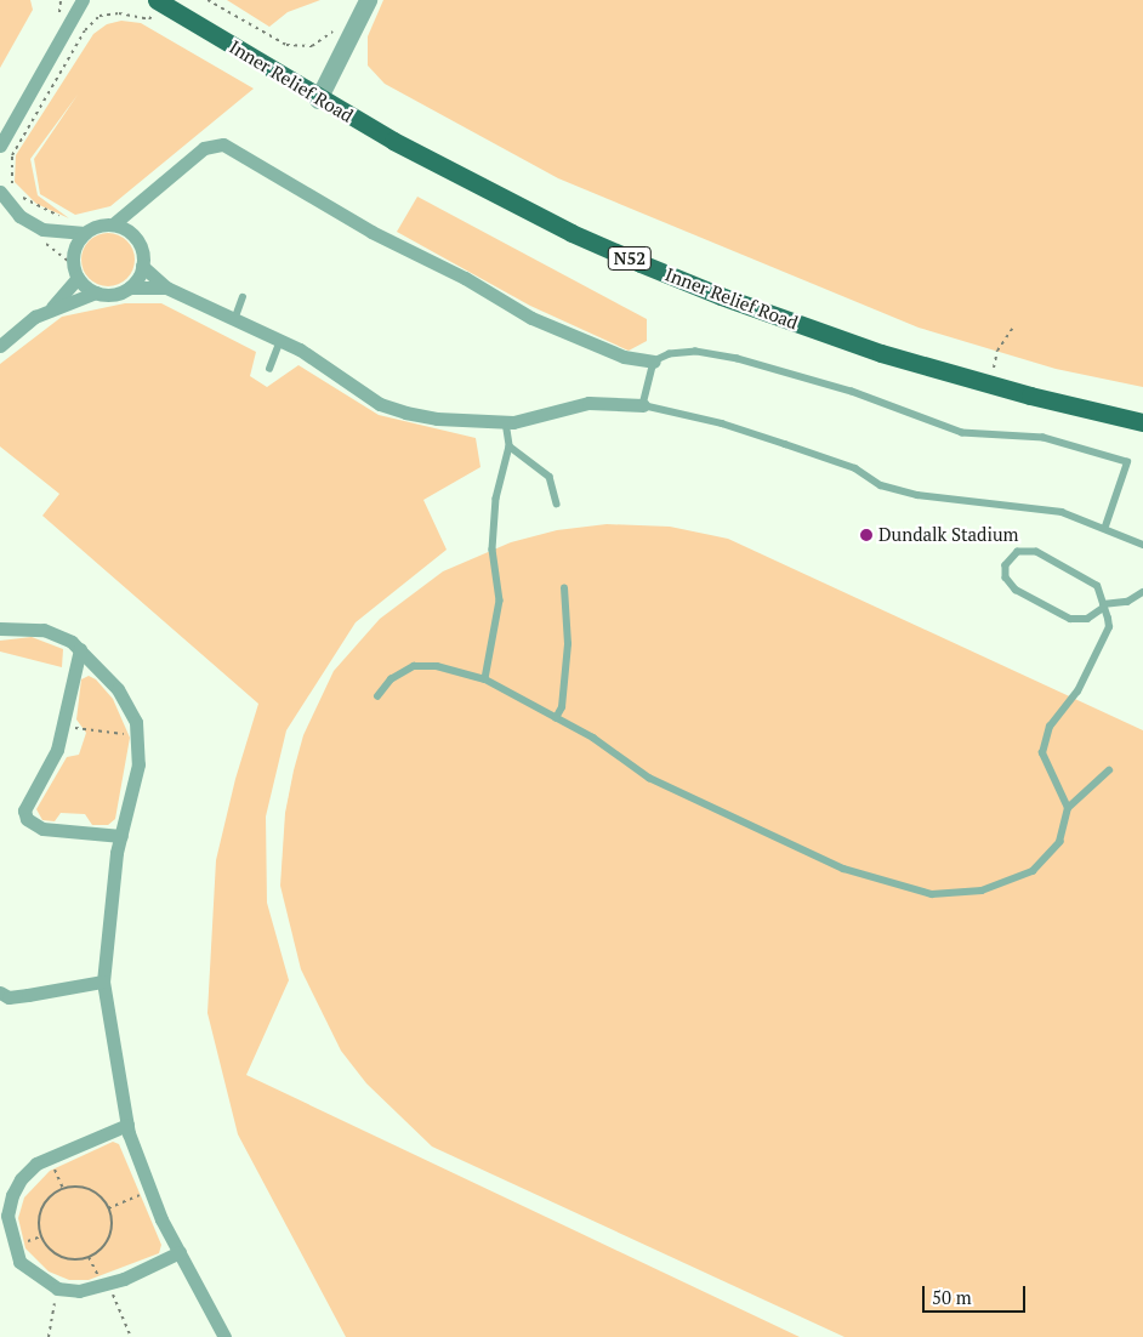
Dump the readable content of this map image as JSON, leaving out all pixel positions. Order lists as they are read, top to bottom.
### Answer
{
  "streets": {
    "main road": ["Inner Relief Road", "N52"]
  },
  "places": ["Dundalk Stadium"],
  "scale_bar": "50 m"
}
